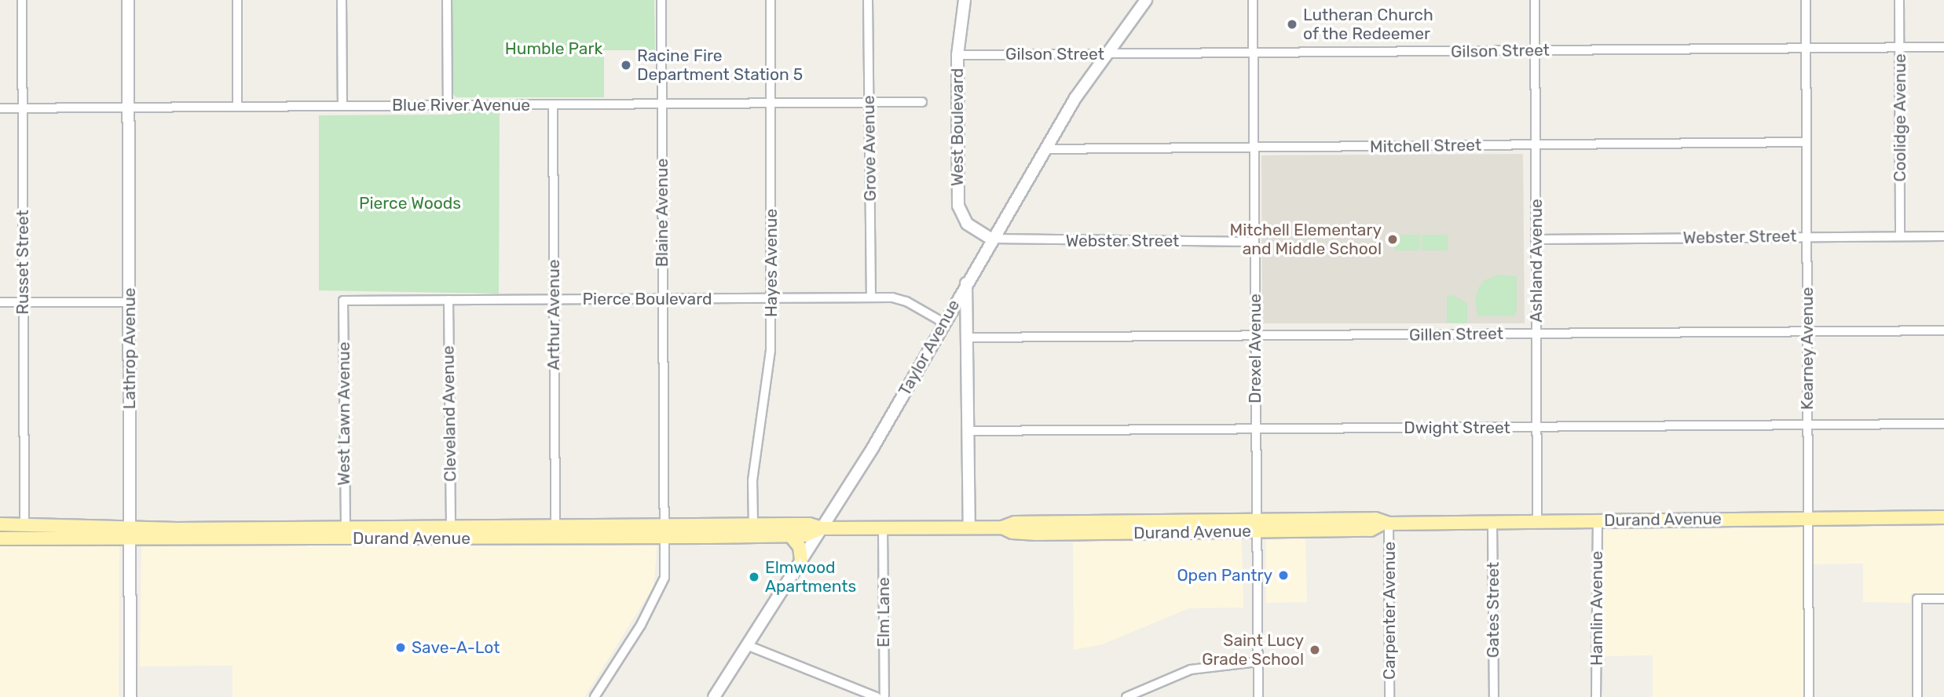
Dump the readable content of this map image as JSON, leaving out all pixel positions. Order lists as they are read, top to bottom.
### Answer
{
  "streets": {
    "main road": ["Durand Avenue"],
    "street": [
      "Gilson Street",
      "Blue River Avenue",
      "Coolidge Avenue",
      "West Boulevard",
      "Mitchell Street",
      "Grove Avenue",
      "Blaine Avenue",
      "Webster Street",
      "Ashland Avenue",
      "Russet Street",
      "Hayes Avenue",
      "Pierce Boulevard",
      "Arthur Avenue",
      "Gillen Street",
      "Taylor Avenue",
      "Lathrop Avenue",
      "Drexel Avenue",
      "Kearney Avenue",
      "West Lawn Avenue",
      "Cleveland Avenue",
      "Dwight Street",
      "Hamlin Avenue",
      "Gates Street",
      "Carpenter Avenue",
      "Elm Lane"
    ]
  },
  "crossings": [
    ["Gilson Street", "Coolidge Avenue"],
    ["Gilson Street", "West Boulevard"],
    ["Gilson Street", "Ashland Avenue"],
    ["Gilson Street", "Taylor Avenue"],
    ["Gilson Street", "Drexel Avenue"],
    ["Gilson Street", "Kearney Avenue"],
    ["Blue River Avenue", "Grove Avenue"],
    ["Blue River Avenue", "Blaine Avenue"],
    ["Blue River Avenue", "Russet Street"],
    ["Blue River Avenue", "Hayes Avenue"],
    ["Blue River Avenue", "Arthur Avenue"],
    ["Blue River Avenue", "Lathrop Avenue"],
    ["Coolidge Avenue", "Webster Street"],
    ["West Boulevard", "Webster Street"],
    ["West Boulevard", "Taylor Avenue"],
    ["Mitchell Street", "Ashland Avenue"],
    ["Mitchell Street", "Taylor Avenue"],
    ["Mitchell Street", "Drexel Avenue"],
    ["Mitchell Street", "Kearney Avenue"],
    ["Grove Avenue", "Pierce Boulevard"],
    ["Blaine Avenue", "Pierce Boulevard"],
    ["Blaine Avenue", "Durand Avenue"],
    ["Webster Street", "Ashland Avenue"],
    ["Webster Street", "Taylor Avenue"],
    ["Webster Street", "Drexel Avenue"],
    ["Webster Street", "Kearney Avenue"],
    ["Ashland Avenue", "Gillen Street"],
    ["Ashland Avenue", "Dwight Street"],
    ["Ashland Avenue", "Durand Avenue"],
    ["Russet Street", "Durand Avenue"],
    ["Hayes Avenue", "Pierce Boulevard"],
    ["Hayes Avenue", "Durand Avenue"],
    ["Pierce Boulevard", "Arthur Avenue"],
    ["Pierce Boulevard", "Taylor Avenue"],
    ["Pierce Boulevard", "West Lawn Avenue"],
    ["Pierce Boulevard", "Cleveland Avenue"],
    ["Arthur Avenue", "Durand Avenue"],
    ["Gillen Street", "Drexel Avenue"],
    ["Gillen Street", "Kearney Avenue"],
    ["Taylor Avenue", "Durand Avenue"],
    ["Lathrop Avenue", "Durand Avenue"],
    ["Drexel Avenue", "Dwight Street"],
    ["Drexel Avenue", "Durand Avenue"],
    ["Kearney Avenue", "Dwight Street"],
    ["Kearney Avenue", "Durand Avenue"],
    ["West Lawn Avenue", "Durand Avenue"],
    ["Cleveland Avenue", "Durand Avenue"],
    ["Durand Avenue", "Hamlin Avenue"],
    ["Durand Avenue", "Gates Street"],
    ["Durand Avenue", "Carpenter Avenue"],
    ["Durand Avenue", "Elm Lane"]
  ],
  "parks": ["Humble Park", "Pierce Woods"],
  "places": [
    "Lutheran Church of the Redeemer",
    "Racine Fire Department Station 5",
    "Mitchell Elementary and Middle School",
    "Open Pantry",
    "Elmwood Apartments",
    "Save-A-Lot",
    "Saint Lucy Grade School"
  ]
}
